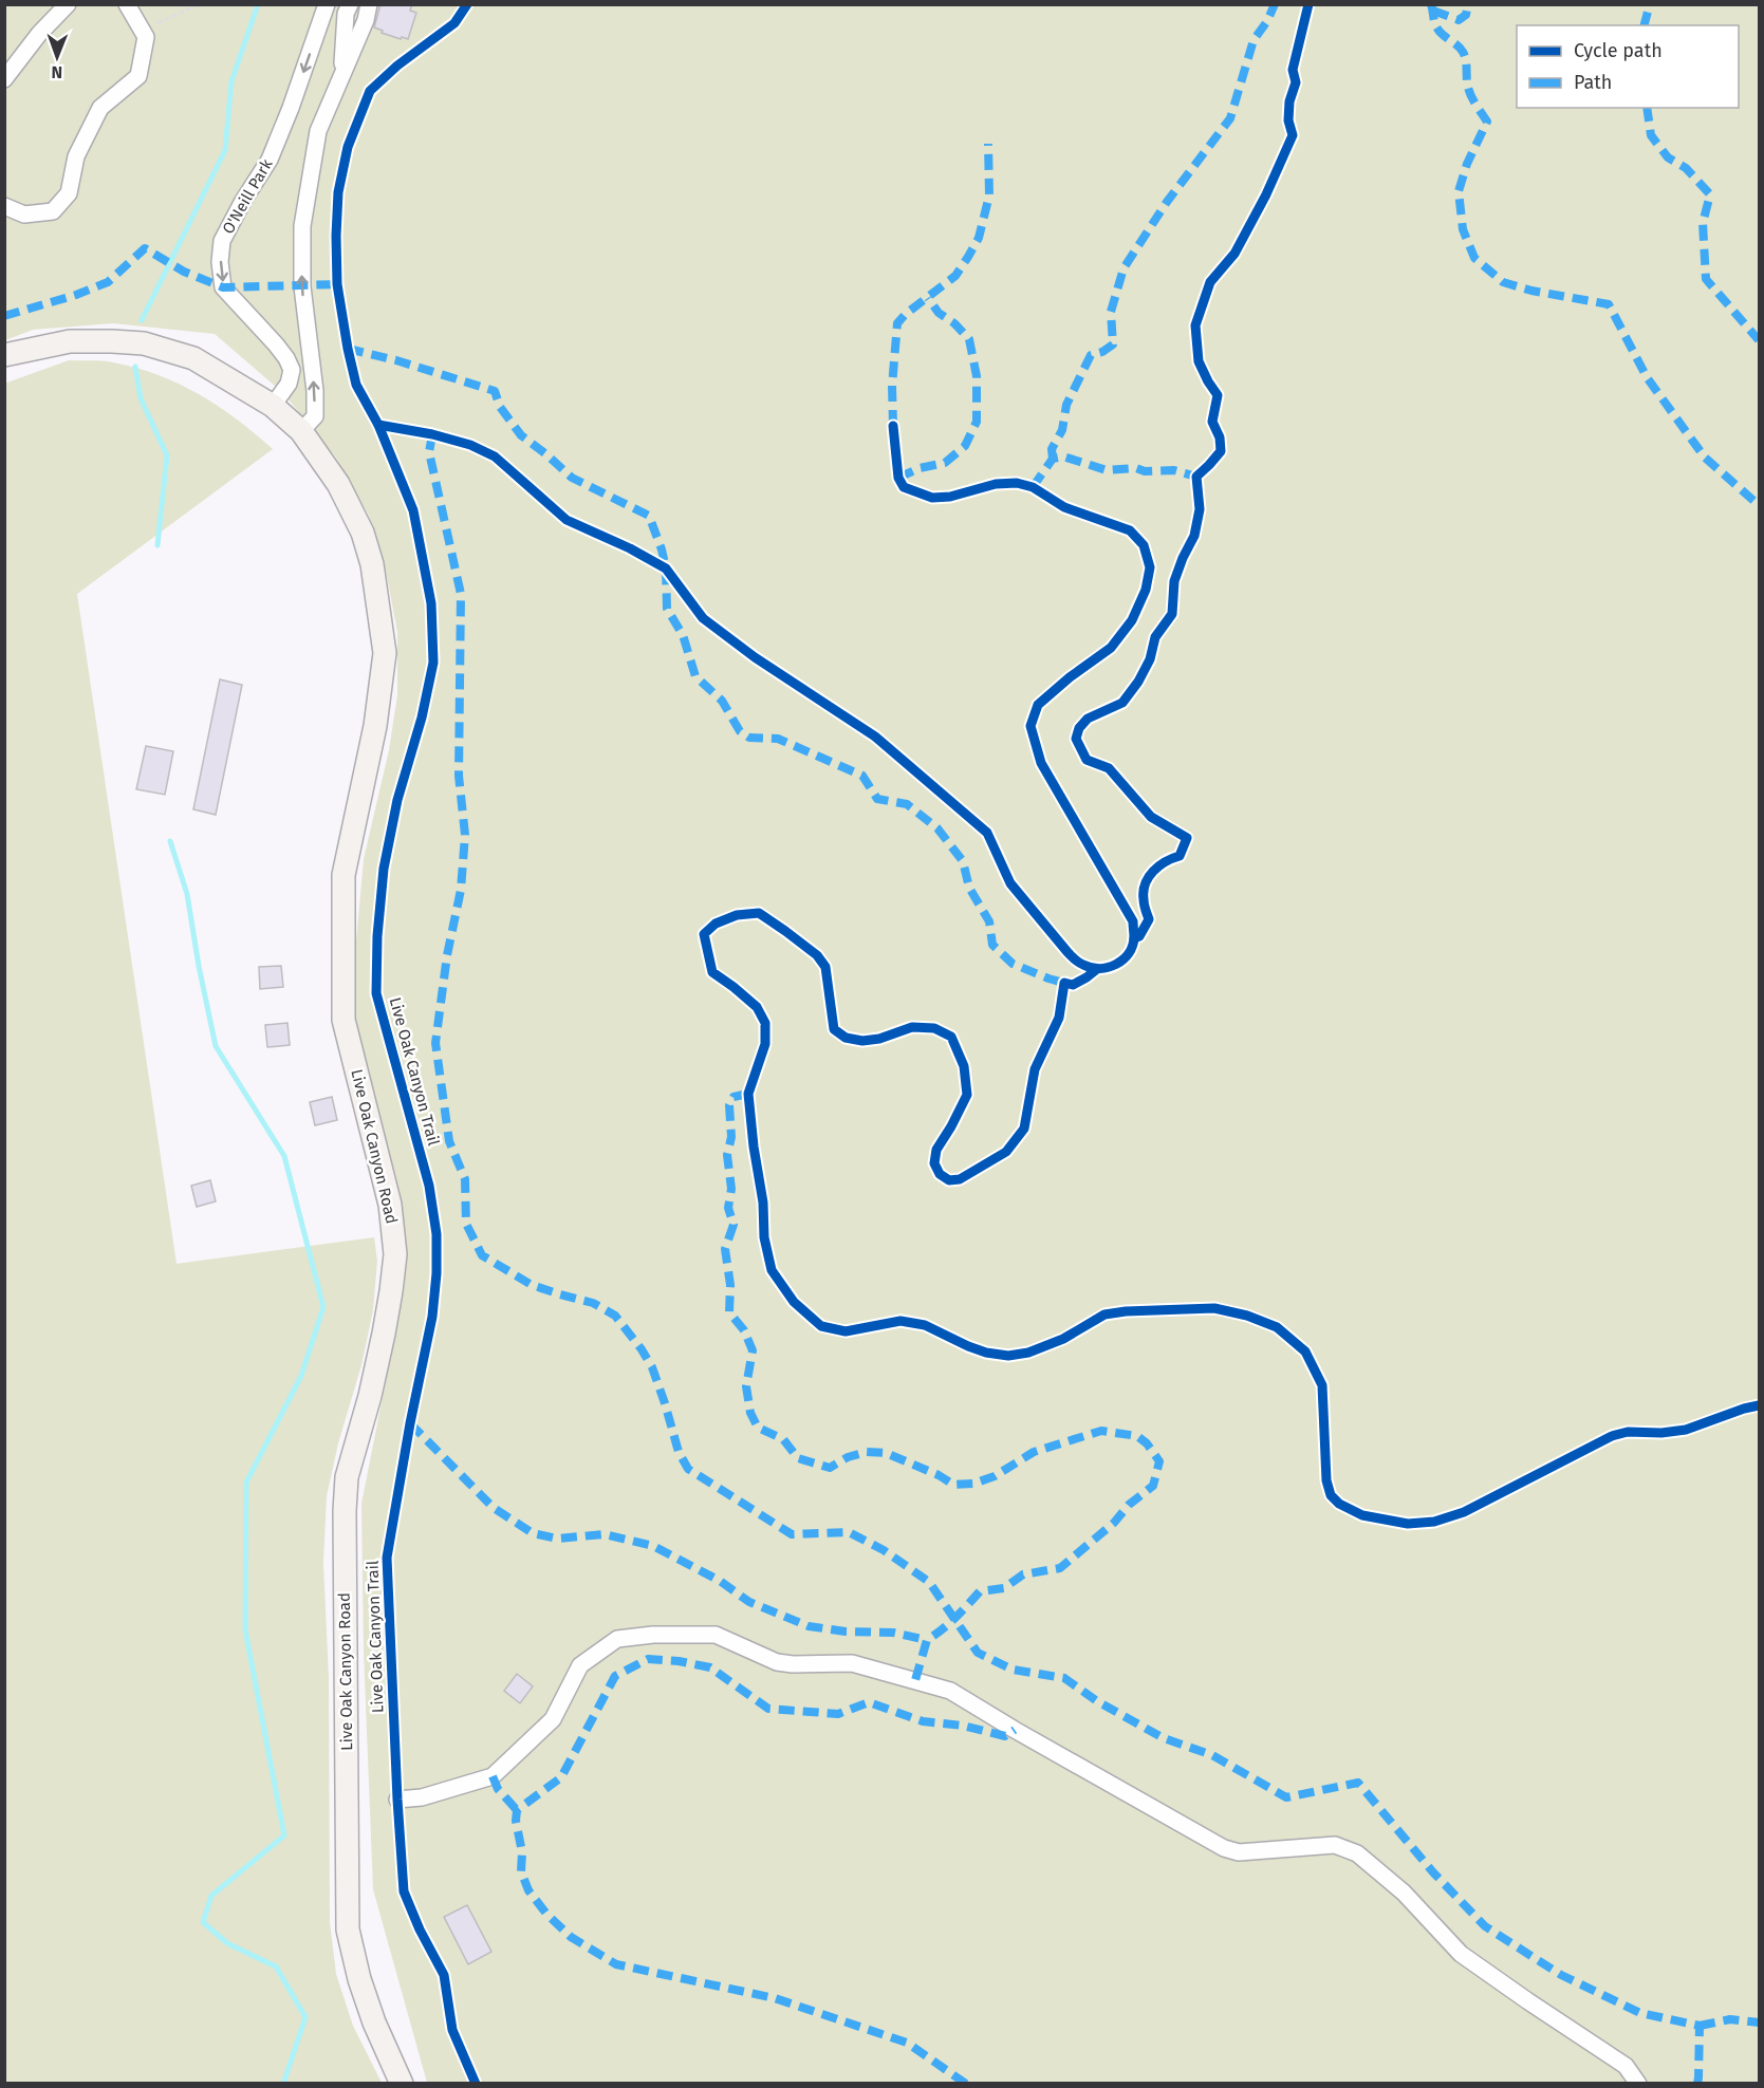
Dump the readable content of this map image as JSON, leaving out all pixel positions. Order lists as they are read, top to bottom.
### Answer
{
  "streets": {
    "main road": ["Live Oak Canyon Road"],
    "street": ["O'Neill Park"],
    "lane": ["Live Oak Canyon Trail"]
  },
  "crossings": [
    ["O'Neill Park", "Live Oak Canyon Road"]
  ],
  "legend": ["Cycle path", "Path"],
  "north": "bottom"
}
